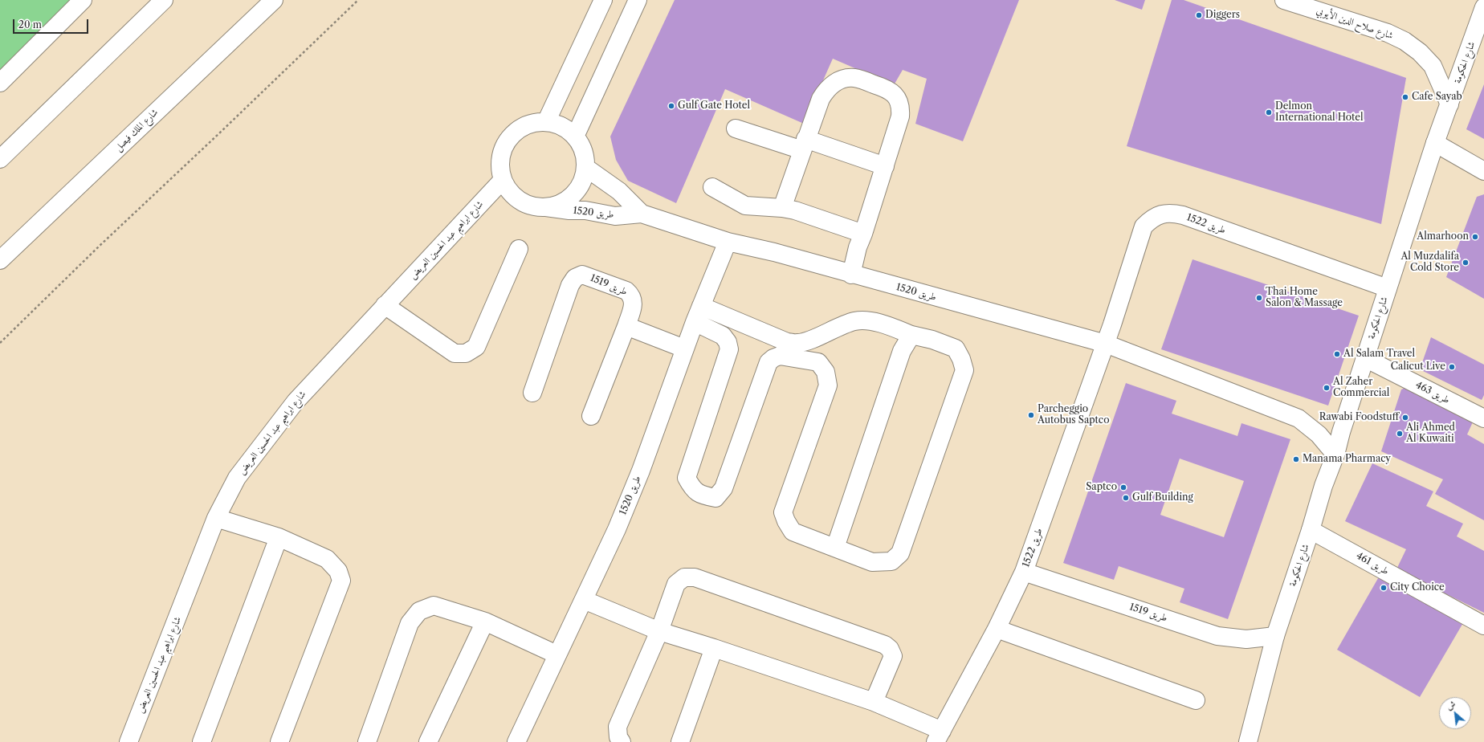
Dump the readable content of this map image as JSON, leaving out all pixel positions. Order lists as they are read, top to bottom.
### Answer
{
  "streets": {
    "main road": [
      "شارع صلاح الدين الأيوبي",
      "شارع الحكومة",
      "شارع الملك فيصل",
      "طريق 1520",
      "طريق 1522",
      "شارع ابراهيم عبد الحسين العريض",
      "طريق 1519",
      "طريق 463",
      "طريق 461"
    ]
  },
  "crossings": [
    ["شارع صلاح الدين الأيوبي", "شارع الحكومة"],
    ["شارع الحكومة", "طريق 1522"],
    ["شارع الحكومة", "طريق 1519"],
    ["شارع الحكومة", "طريق 463"],
    ["شارع الحكومة", "طريق 461"],
    ["طريق 1520", "طريق 1522"],
    ["طريق 1520", "شارع ابراهيم عبد الحسين العريض"],
    ["طريق 1522", "طريق 1519"]
  ],
  "places": [
    "Diggers",
    "Cafe Sayab",
    "Gulf Gate Hotel",
    "Delmon International Hotel",
    "Almarhoon",
    "Al Muzdalifa Cold Store",
    "Thai Home Salon & Massage",
    "Al Salam Travel",
    "Calicut Live",
    "Al Zaher Commercial",
    "Parcheggio Autobus Saptco",
    "Rawabi Foodstuff",
    "Ali Ahmed Al Kuwaiti",
    "Manama Pharmacy",
    "Saptco",
    "Gulf Building",
    "City Choice"
  ],
  "scale_bar": "20 m",
  "north": "top left"
}
